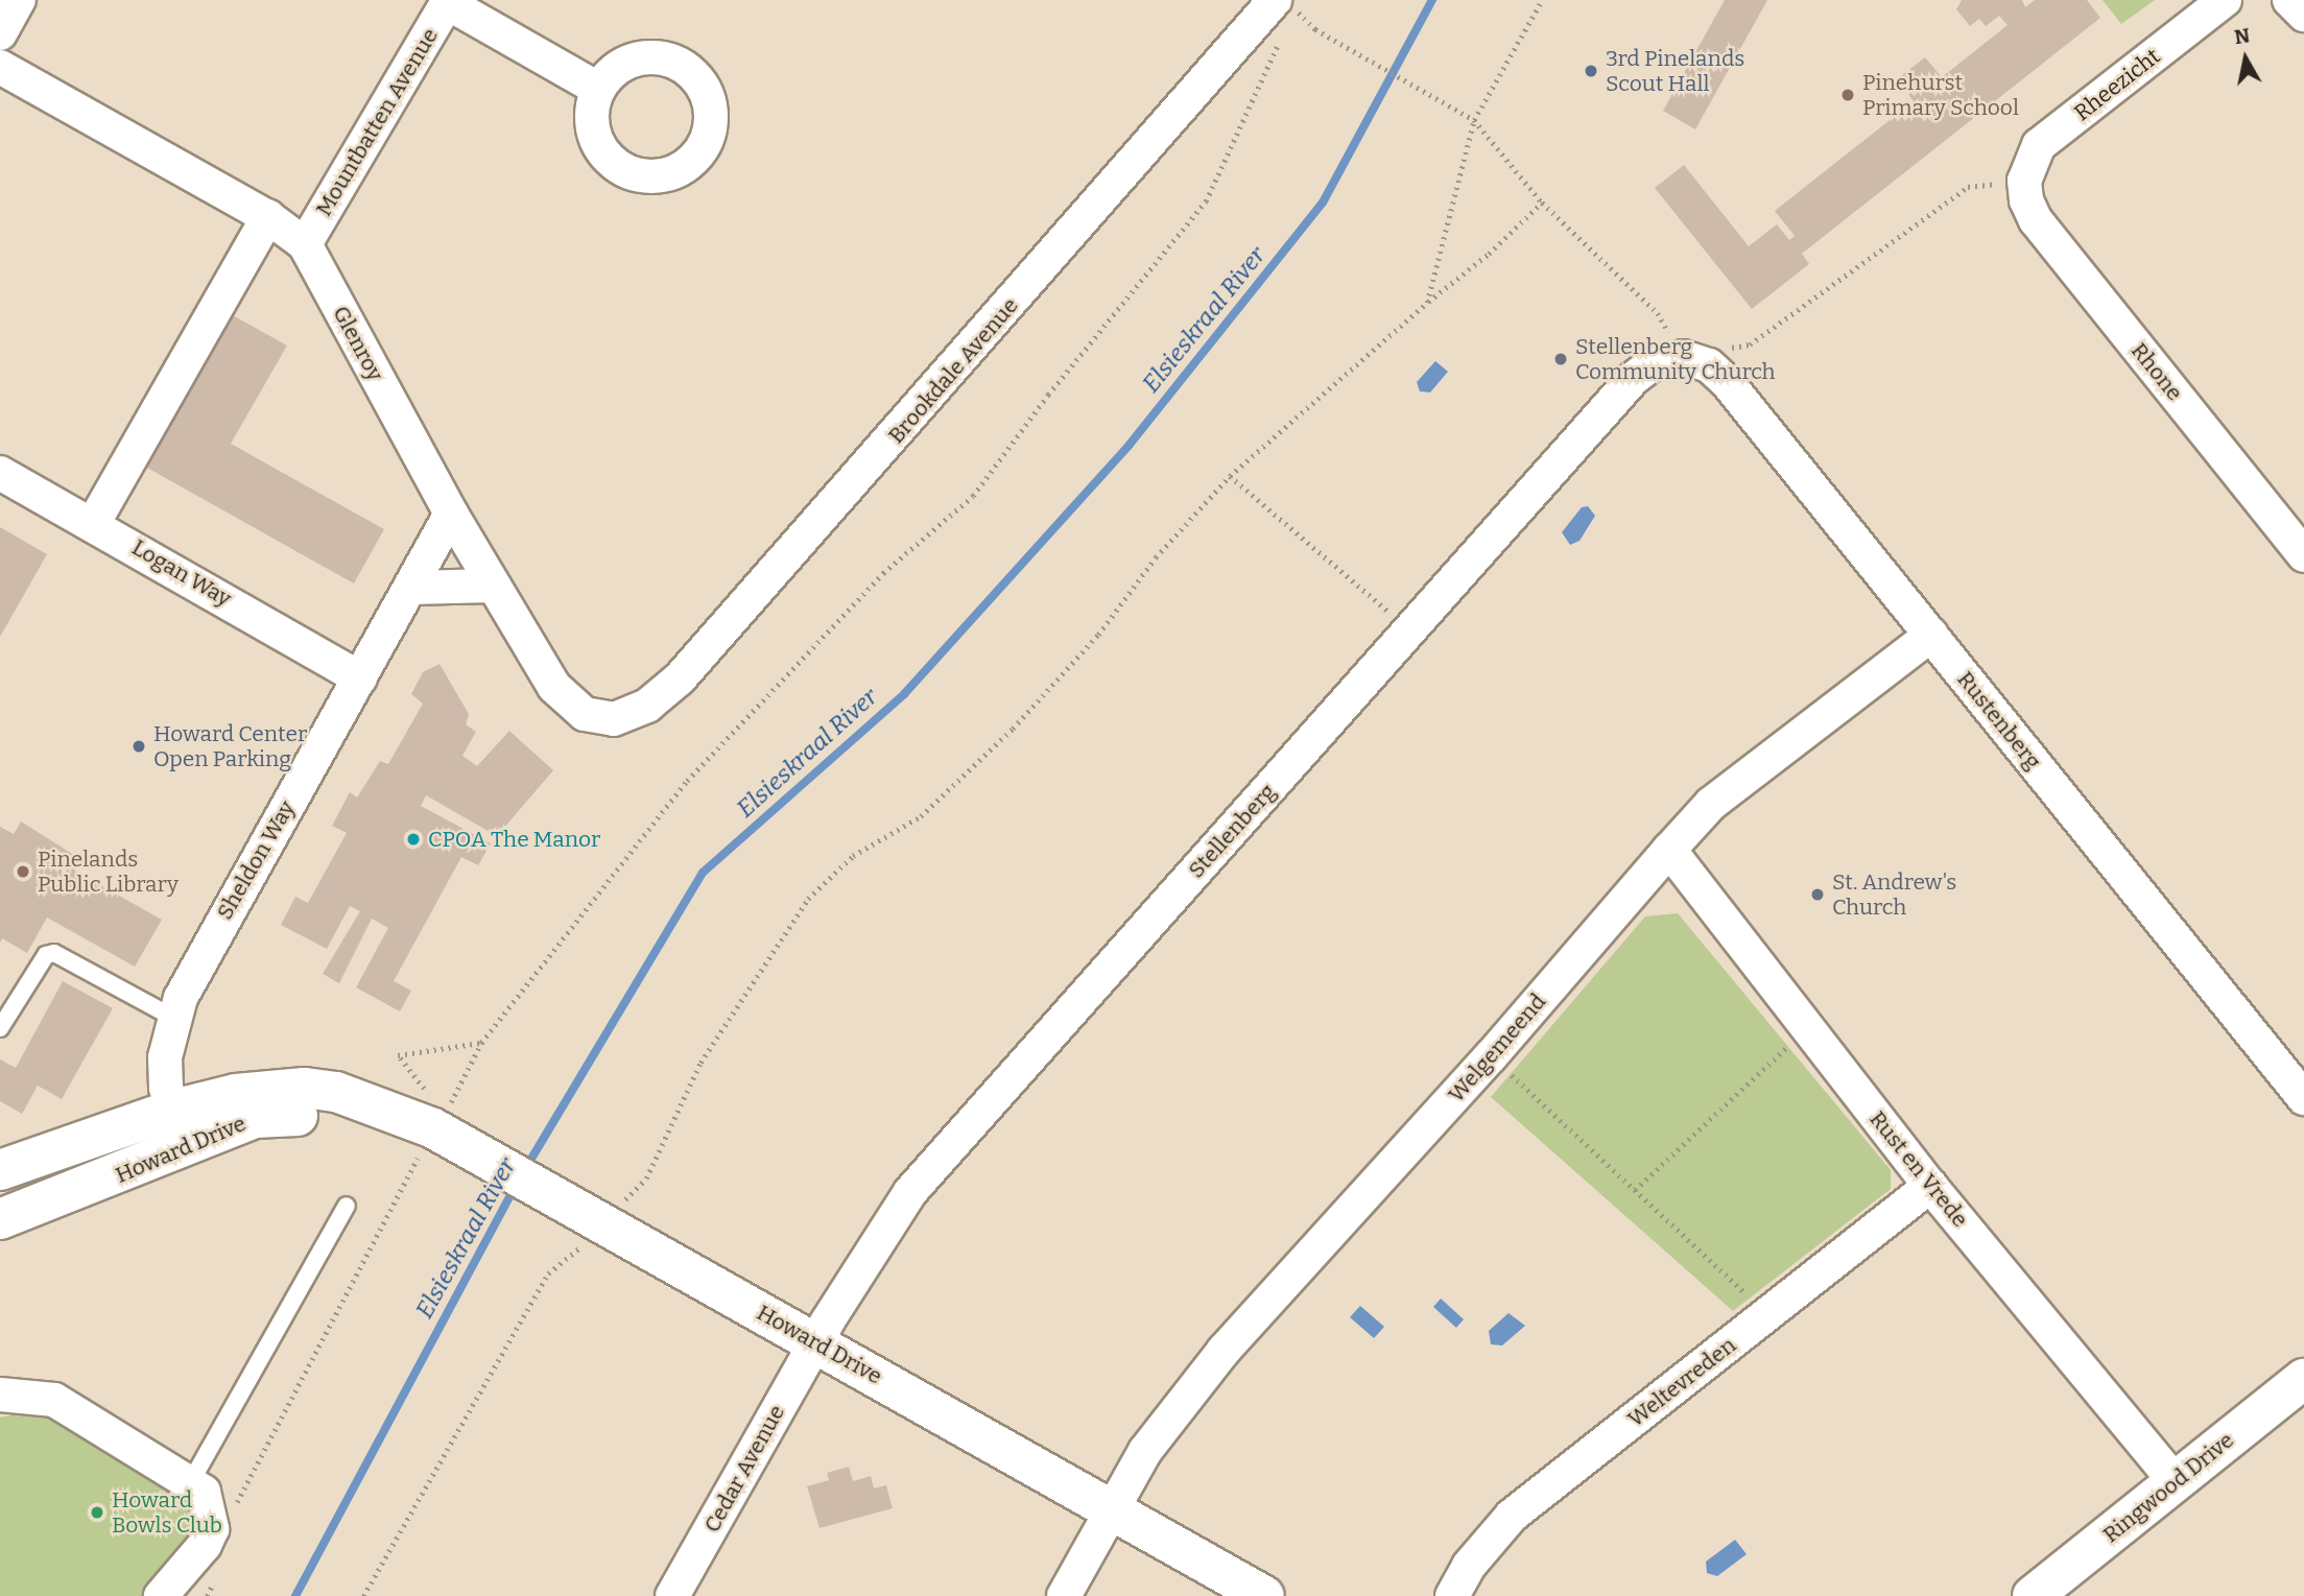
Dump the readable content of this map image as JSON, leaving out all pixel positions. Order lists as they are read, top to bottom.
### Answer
{
  "streets": {
    "street": [
      "Rheezicht",
      "Mountbatten Avenue",
      "Glenroy",
      "Brookdale Avenue",
      "Rhone",
      "Logan Way",
      "Rustenberg",
      "Stellenberg",
      "Sheldon Way",
      "Welgemeend",
      "Howard Drive",
      "Rust en Vrede",
      "Weltevreden",
      "Cedar Avenue",
      "Ringwood Drive"
    ]
  },
  "crossings": [
    ["Rheezicht", "Rhone"],
    ["Mountbatten Avenue", "Glenroy"],
    ["Glenroy", "Brookdale Avenue"],
    ["Glenroy", "Sheldon Way"],
    ["Logan Way", "Sheldon Way"],
    ["Rustenberg", "Stellenberg"],
    ["Rustenberg", "Welgemeend"],
    ["Stellenberg", "Howard Drive"],
    ["Stellenberg", "Cedar Avenue"],
    ["Sheldon Way", "Howard Drive"],
    ["Welgemeend", "Howard Drive"],
    ["Welgemeend", "Rust en Vrede"],
    ["Howard Drive", "Cedar Avenue"],
    ["Rust en Vrede", "Weltevreden"],
    ["Rust en Vrede", "Ringwood Drive"]
  ],
  "water": ["Elsieskraal River"],
  "places": [
    "3rd Pinelands Scout Hall",
    "Pinehurst Primary School",
    "Stellenberg Community Church",
    "Howard Center Open Parking",
    "CPOA The Manor",
    "Pinelands Public Library",
    "St. Andrew's Church",
    "Howard Bowls Club"
  ],
  "north": "top"
}
